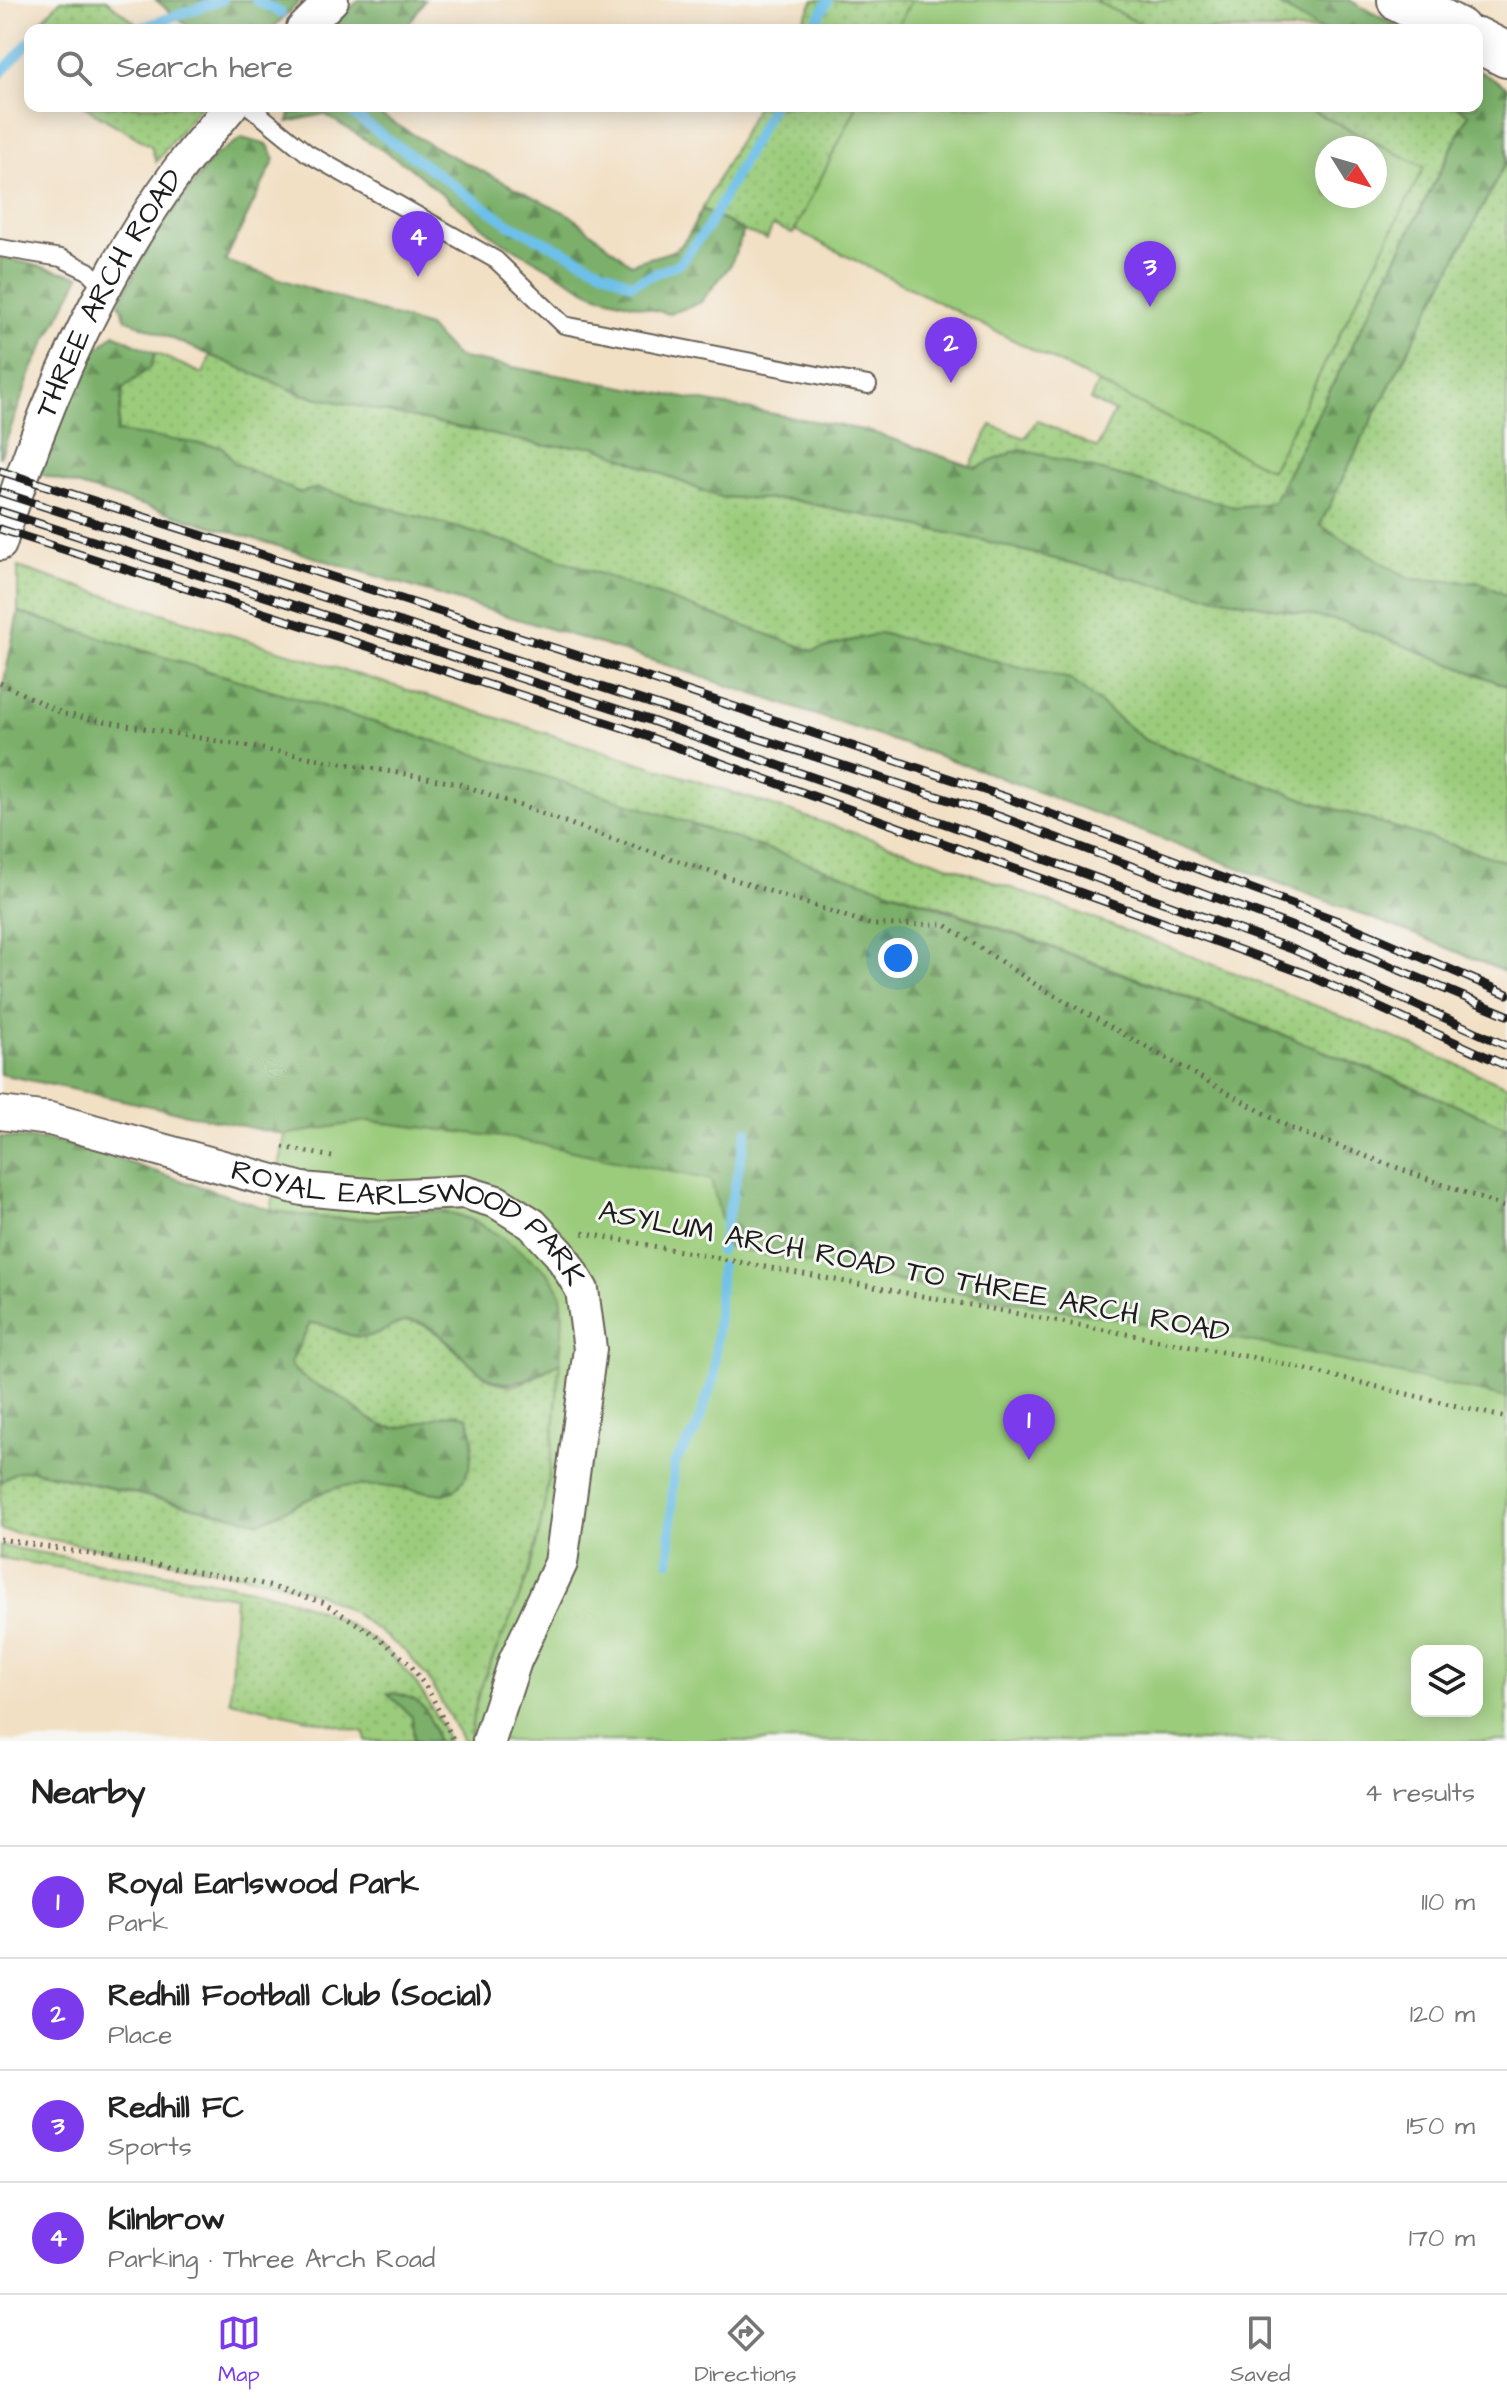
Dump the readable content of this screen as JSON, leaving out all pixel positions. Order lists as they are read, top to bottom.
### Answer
{
  "streets": {
    "street": ["THREE ARCH ROAD", "ROYAL EARLSWOOD PARK"],
    "path": ["ASYLUM ARCH ROAD TO THREE ARCH ROAD"]
  },
  "north": "bottom right",
  "page": {
    "search": "Search here",
    "pins": [
      "4",
      "3",
      "2",
      "1"
    ],
    "heading": ["Nearby", "4 results"],
    "list": [
      {
        "mark": "1",
        "name": "Royal Earlswood Park",
        "note": "Park",
        "value": "110 m"
      },
      {
        "mark": "2",
        "name": "Redhill Football Club (Social)",
        "note": "Place",
        "value": "120 m"
      },
      {
        "mark": "3",
        "name": "Redhill FC",
        "note": "Sports",
        "value": "150 m"
      },
      {
        "mark": "4",
        "name": "Kilnbrow",
        "note": "Parking · Three Arch Road",
        "value": "170 m"
      }
    ],
    "nav": ["Map", "Directions", "Saved"]
  }
}
